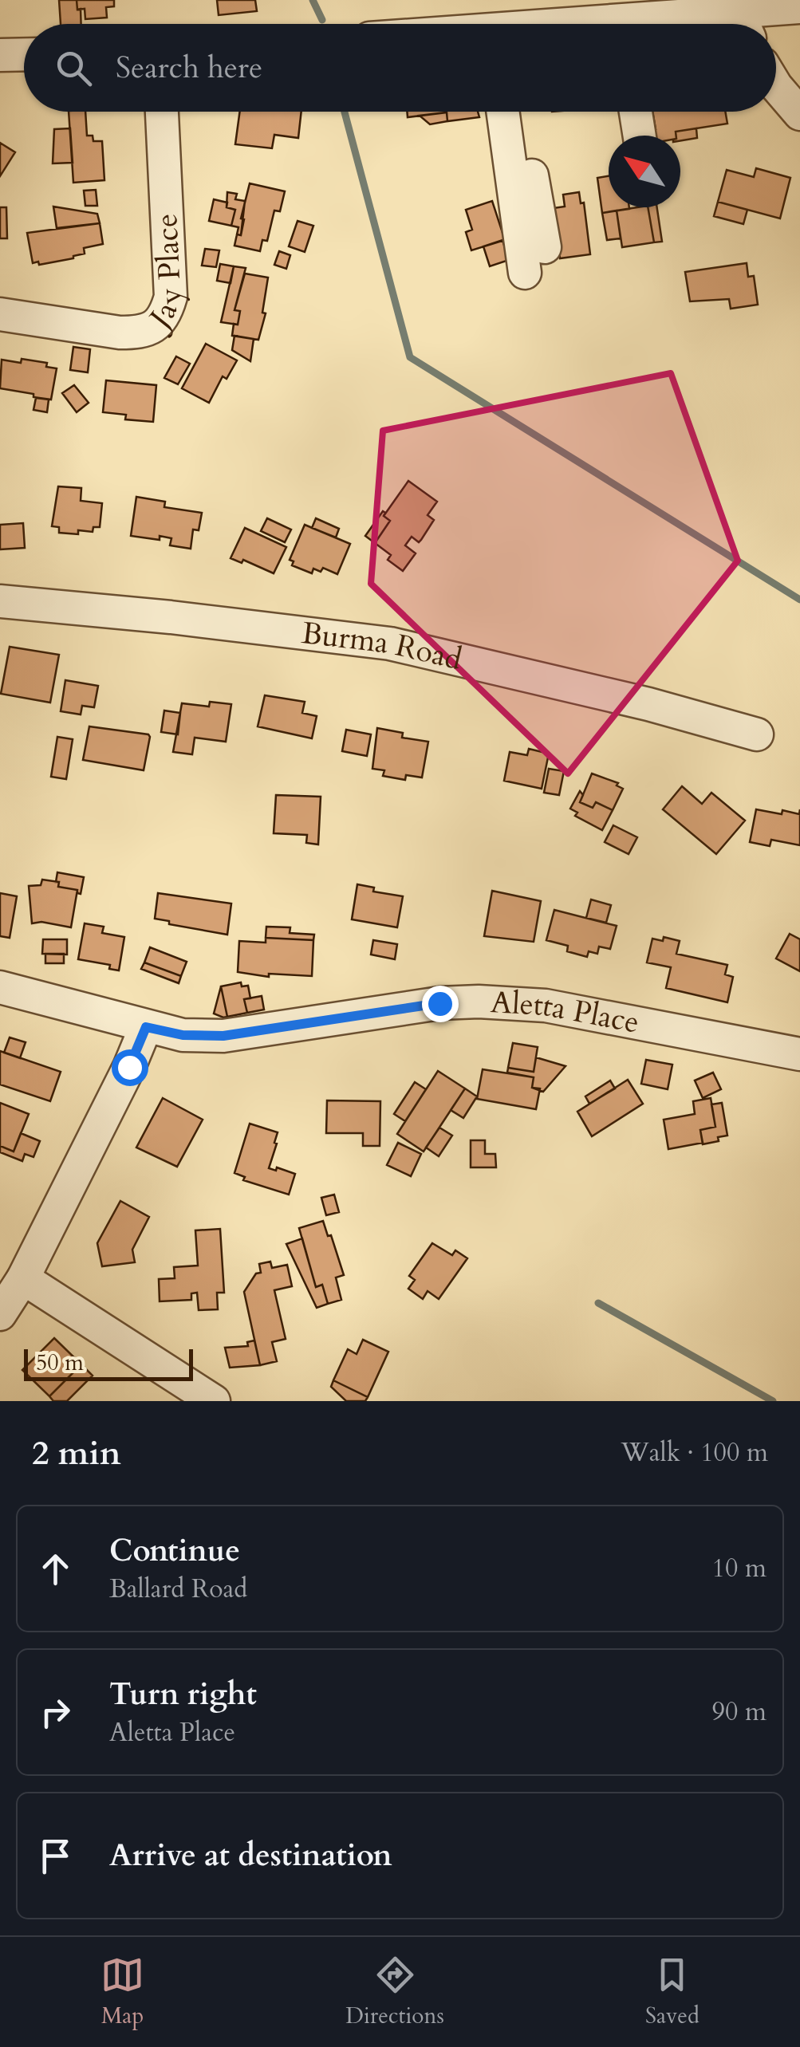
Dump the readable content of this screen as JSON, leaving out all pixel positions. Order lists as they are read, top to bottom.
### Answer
{
  "streets": {
    "street": ["Jay Place", "Burma Road", "Aletta Place"]
  },
  "scale_bar": "50 m",
  "north": "top left",
  "page": {
    "search": "Search here",
    "scale": "50 m",
    "heading": ["2 min", "Walk · 100 m"],
    "list": [
      ["Continue", "Ballard Road", "10 m"],
      ["Turn right", "Aletta Place", "90 m"],
      "Arrive at destination"
    ],
    "nav": ["Map", "Directions", "Saved"]
  }
}
